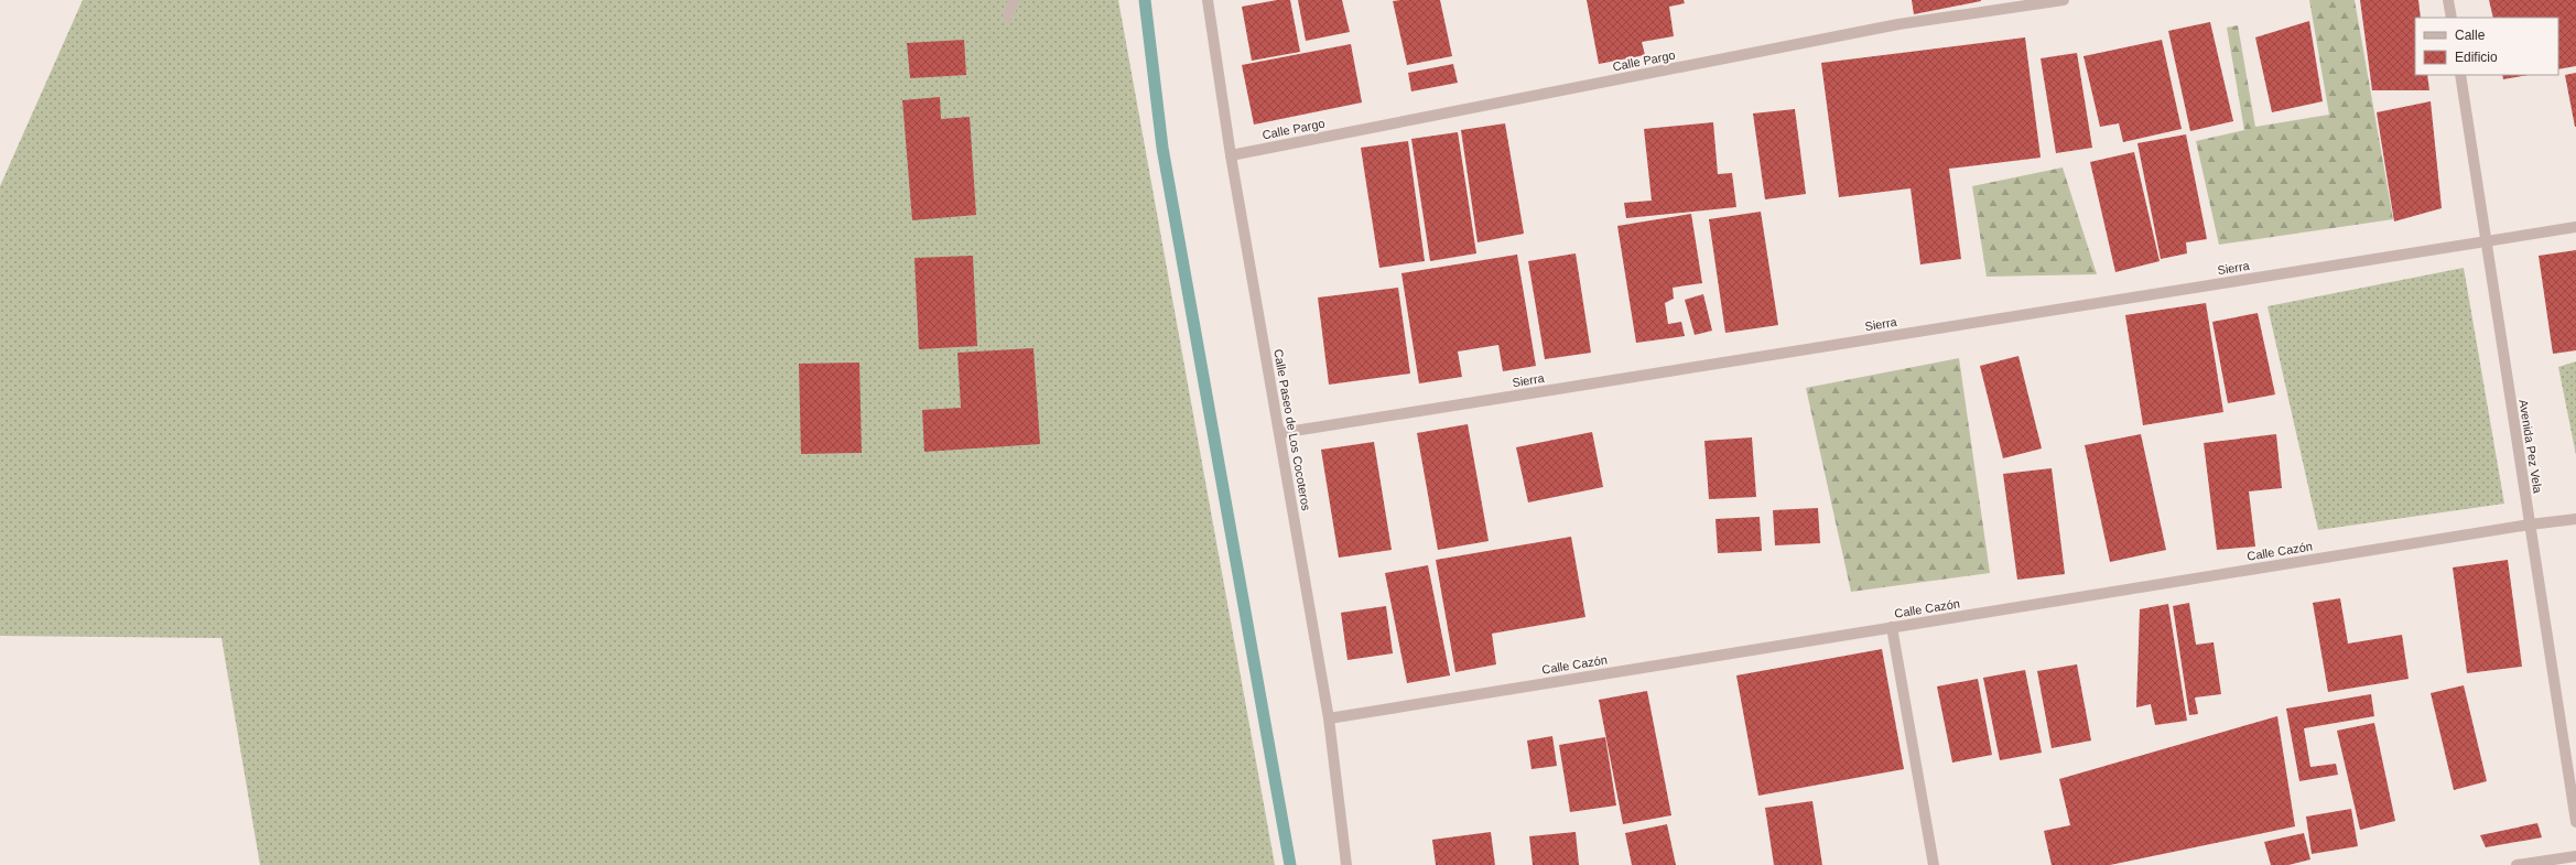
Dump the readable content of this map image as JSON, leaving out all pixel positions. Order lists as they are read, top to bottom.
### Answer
{
  "streets": {
    "street": [
      "Calle Pargo",
      "Sierra",
      "Calle Paseo de Los Cocoteros",
      "Avenida Pez Vela",
      "Calle Cazón"
    ]
  },
  "crossings": [
    ["Calle Pargo", "Calle Paseo de Los Cocoteros"],
    ["Sierra", "Calle Paseo de Los Cocoteros"],
    ["Sierra", "Avenida Pez Vela"],
    ["Calle Paseo de Los Cocoteros", "Calle Cazón"],
    ["Avenida Pez Vela", "Calle Cazón"]
  ],
  "legend": ["Calle", "Edificio"]
}
